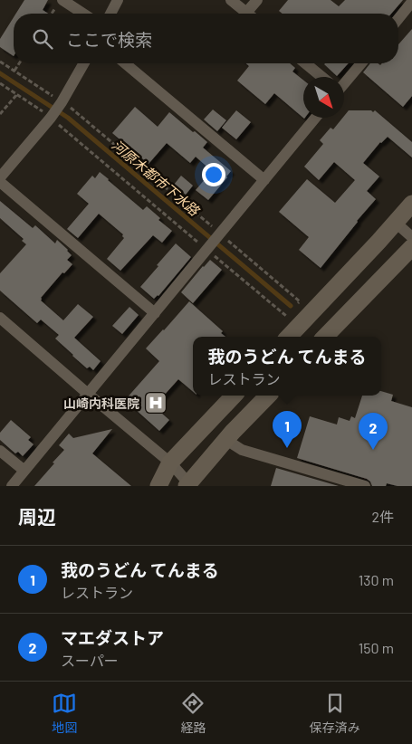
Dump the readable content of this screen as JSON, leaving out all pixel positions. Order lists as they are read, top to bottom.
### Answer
{
  "water": ["河原木都市下水路"],
  "places": {
    "hospital": ["山崎内科医院"]
  },
  "north": "bottom right",
  "page": {
    "search": "ここで検索",
    "popup": ["我のうどん てんまる", "レストラン"],
    "pins": ["1", "2"],
    "heading": ["周辺", "2件"],
    "list": [
      {
        "mark": "1",
        "name": "我のうどん てんまる",
        "note": "レストラン",
        "value": "130 m"
      },
      {
        "mark": "2",
        "name": "マエダストア",
        "note": "スーパー",
        "value": "150 m"
      }
    ],
    "nav": ["地図", "経路", "保存済み"]
  }
}
